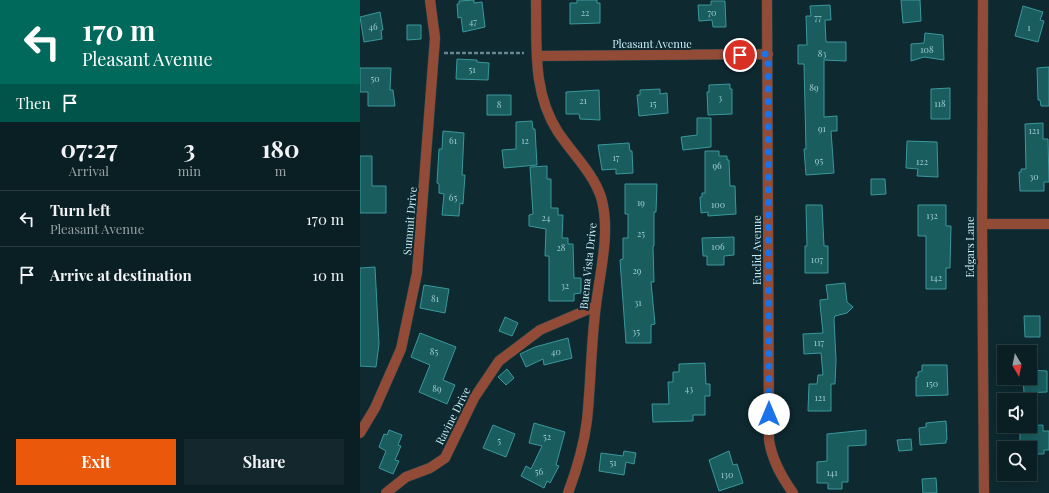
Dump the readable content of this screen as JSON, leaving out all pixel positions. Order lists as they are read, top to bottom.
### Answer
{
  "streets": {
    "street": [
      "Pleasant Avenue",
      "Summit Drive",
      "Edgars Lane",
      "Euclid Avenue",
      "Buena Vista Drive",
      "Ravine Drive"
    ]
  },
  "crossings": [
    ["Pleasant Avenue", "Euclid Avenue"],
    ["Pleasant Avenue", "Buena Vista Drive"],
    ["Buena Vista Drive", "Ravine Drive"]
  ],
  "house_numbers": [
    "22",
    "70",
    "77",
    "47",
    "46",
    "1",
    "108",
    "83",
    "51",
    "50",
    "89",
    "3",
    "21",
    "15",
    "118",
    "8",
    "91",
    "121",
    "61",
    "12",
    "17",
    "95",
    "122",
    "96",
    "30",
    "65",
    "19",
    "100",
    "132",
    "24",
    "25",
    "106",
    "28",
    "107",
    "29",
    "142",
    "32",
    "81",
    "31",
    "35",
    "117",
    "85",
    "40",
    "150",
    "89",
    "43",
    "121",
    "52",
    "5",
    "51",
    "56",
    "141",
    "130"
  ],
  "north": "bottom",
  "page": {
    "turn": ["170 m", "Pleasant Avenue"],
    "then": "Then",
    "eta": [
      "07:27",
      "Arrival",
      "3",
      "min",
      "180",
      "m"
    ],
    "list": [
      {
        "name": "Turn left",
        "note": "Pleasant Avenue",
        "value": "170 m"
      },
      {
        "name": "Arrive at destination",
        "value": "10 m"
      }
    ],
    "buttons": ["Exit", "Share"]
  }
}
